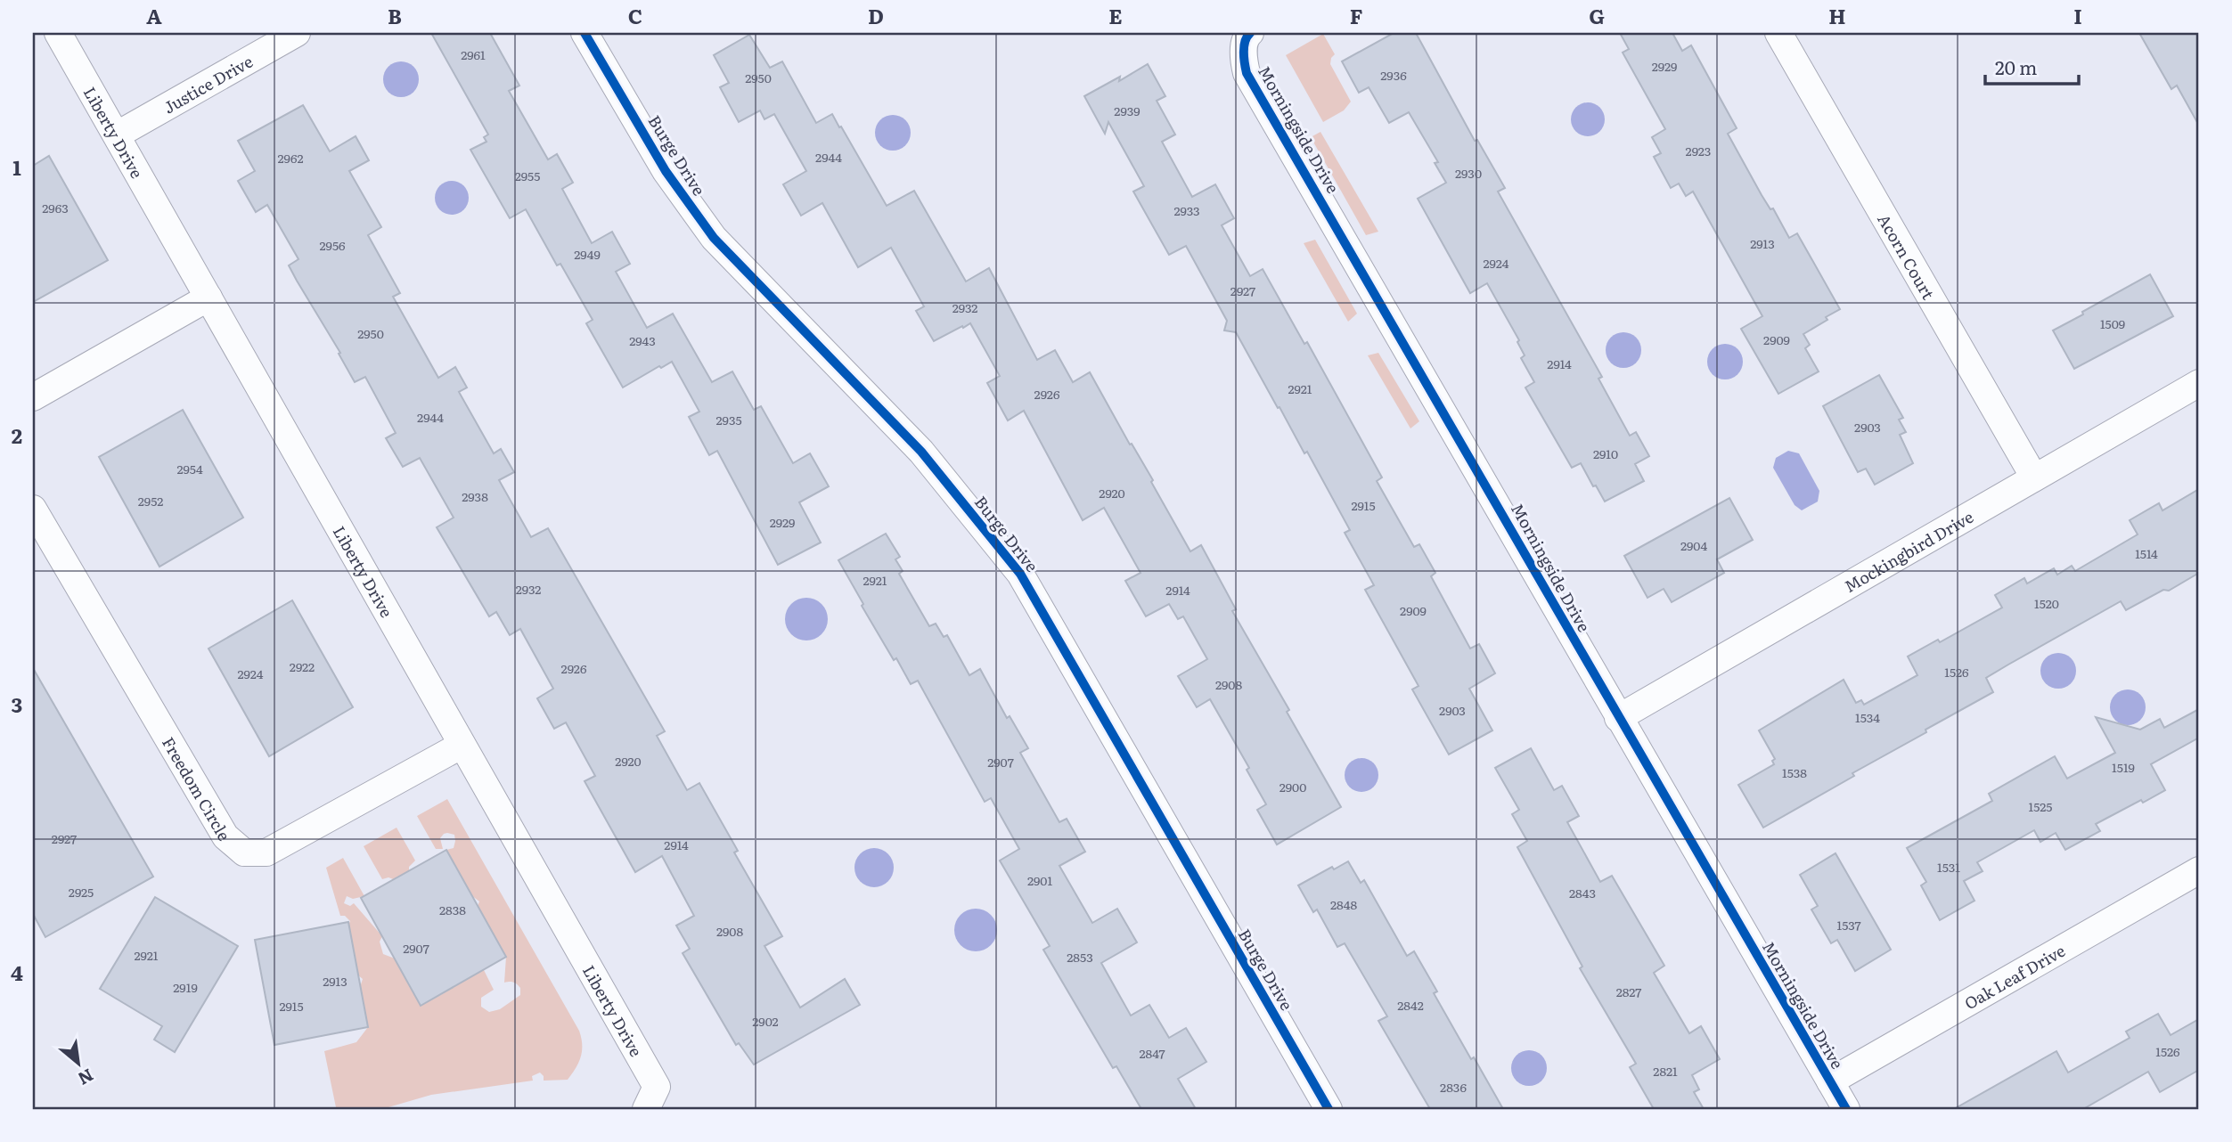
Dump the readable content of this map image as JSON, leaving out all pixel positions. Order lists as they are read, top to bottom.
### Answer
{
  "streets": {
    "street": [
      "Justice Drive",
      "Morningside Drive",
      "Liberty Drive",
      "Burge Drive",
      "Acorn Court",
      "Mockingbird Drive",
      "Freedom Circle",
      "Oak Leaf Drive"
    ]
  },
  "crossings": [
    ["Justice Drive", "Liberty Drive"],
    ["Morningside Drive", "Mockingbird Drive"],
    ["Morningside Drive", "Oak Leaf Drive"],
    ["Liberty Drive", "Freedom Circle"],
    ["Acorn Court", "Mockingbird Drive"]
  ],
  "house_numbers": [
    "2961",
    "2929",
    "2936",
    "2950",
    "2939",
    "2923",
    "2944",
    "2962",
    "2930",
    "2955",
    "2963",
    "2933",
    "2913",
    "2956",
    "2949",
    "2924",
    "2927",
    "2932",
    "1509",
    "2950",
    "2909",
    "2943",
    "2914",
    "2921",
    "2926",
    "2944",
    "2935",
    "2903",
    "2910",
    "2954",
    "2920",
    "2938",
    "2952",
    "2915",
    "2929",
    "2904",
    "1514",
    "2921",
    "2932",
    "2914",
    "1520",
    "2909",
    "2922",
    "2926",
    "1526",
    "2924",
    "2908",
    "2903",
    "1534",
    "2920",
    "2907",
    "1519",
    "1538",
    "2900",
    "1525",
    "2927",
    "2914",
    "1531",
    "2901",
    "2925",
    "2843",
    "2848",
    "2838",
    "1537",
    "2908",
    "2907",
    "2921",
    "2853",
    "2913",
    "2919",
    "2827",
    "2842",
    "2915",
    "2902",
    "1526",
    "2847",
    "2821",
    "2836"
  ],
  "scale_bar": "20 m",
  "north": "bottom right",
  "grid": {
    "columns": [
      "A",
      "B",
      "C",
      "D",
      "E",
      "F",
      "G",
      "H",
      "I"
    ],
    "rows": [
      "1",
      "2",
      "3",
      "4"
    ]
  }
}
